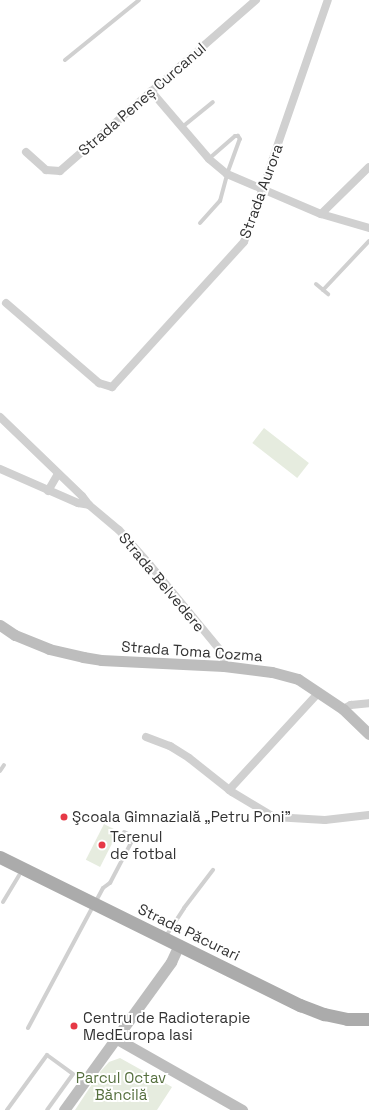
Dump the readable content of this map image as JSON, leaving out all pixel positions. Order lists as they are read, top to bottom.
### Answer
{
  "streets": {
    "main road": ["Strada Păcurari"],
    "street": [
      "Strada Peneș Curcanul",
      "Strada Aurora",
      "Strada Belvedere",
      "Strada Toma Cozma"
    ]
  },
  "crossings": [
    ["Strada Belvedere", "Strada Toma Cozma"]
  ],
  "parks": ["Parcul Octav Băncilă"],
  "places": ["Şcoala Gimnazială „Petru Poni”", "Terenul de fotbal", "Centru de Radioterapie MedEuropa Iasi"]
}
